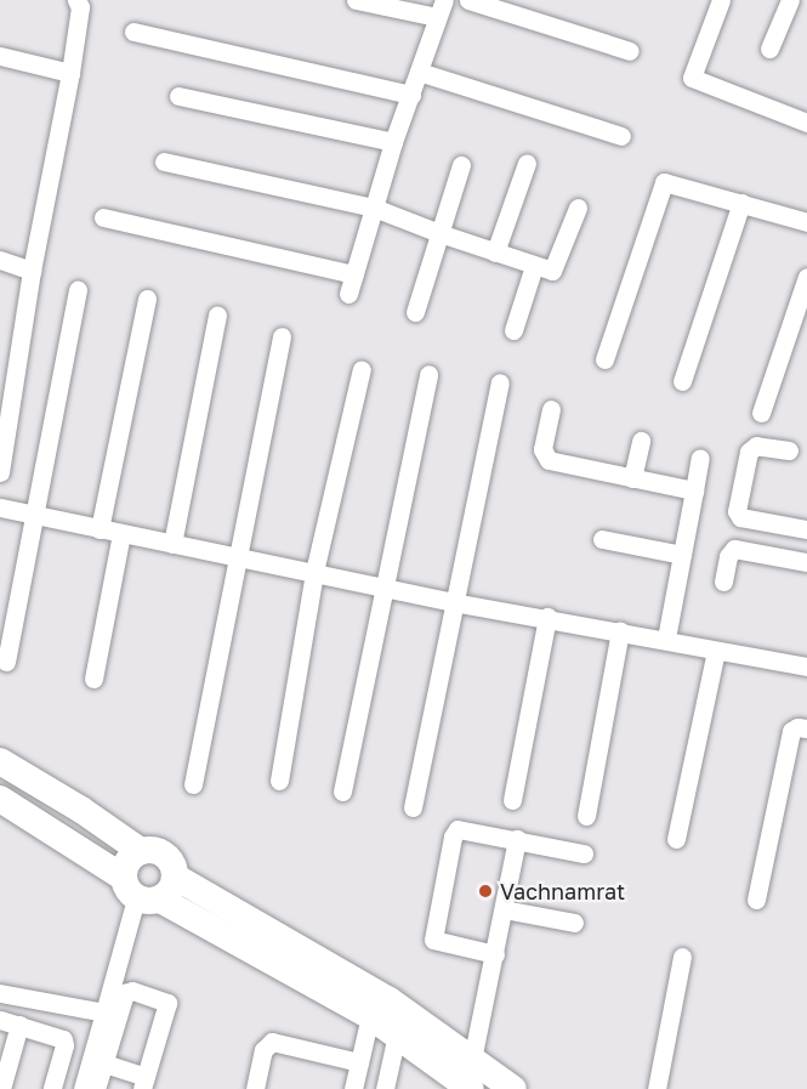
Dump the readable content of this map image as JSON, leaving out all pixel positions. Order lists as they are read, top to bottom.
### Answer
{
  "places": ["Vachnamrat"]
}
